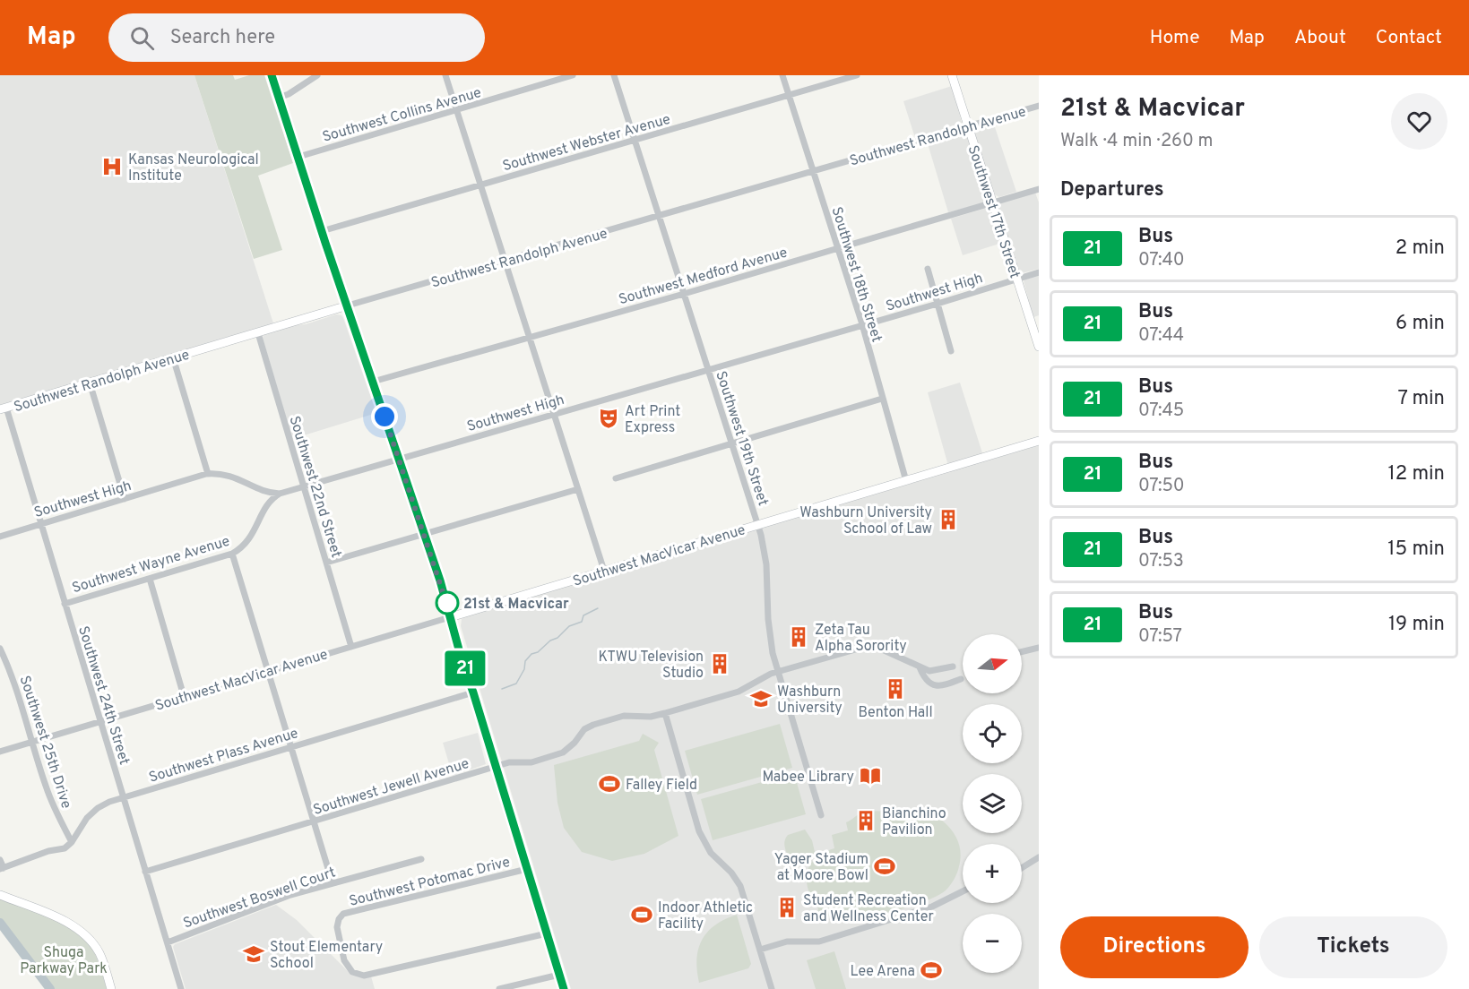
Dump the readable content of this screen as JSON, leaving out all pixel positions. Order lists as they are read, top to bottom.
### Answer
{
  "streets": {
    "main road": ["Southwest Randolph Avenue", "Southwest 17th Street", "Southwest MacVicar Avenue"],
    "street": [
      "Southwest Collins Avenue",
      "Southwest Webster Avenue",
      "Southwest 18th Street",
      "Southwest Medford Avenue",
      "Southwest High",
      "Southwest 19th Street",
      "Southwest 22nd Street",
      "Southwest Wayne Avenue",
      "Southwest 24th Street",
      "Southwest 25th Drive",
      "Southwest Plass Avenue",
      "Southwest Jewell Avenue",
      "Southwest Potomac Drive",
      "Southwest Boswell Court"
    ]
  },
  "crossings": [
    ["Southwest Randolph Avenue", "Southwest 17th Street"],
    ["Southwest Randolph Avenue", "Southwest 18th Street"],
    ["Southwest Randolph Avenue", "Southwest 19th Street"],
    ["Southwest Randolph Avenue", "Southwest 22nd Street"],
    ["Southwest Randolph Avenue", "Southwest 24th Street"],
    ["Southwest Webster Avenue", "Southwest 18th Street"],
    ["Southwest Webster Avenue", "Southwest 19th Street"],
    ["Southwest 17th Street", "Southwest Medford Avenue"],
    ["Southwest 17th Street", "Southwest High"],
    ["Southwest 18th Street", "Southwest Medford Avenue"],
    ["Southwest 18th Street", "Southwest High"],
    ["Southwest 18th Street", "Southwest MacVicar Avenue"],
    ["Southwest Medford Avenue", "Southwest 19th Street"],
    ["Southwest High", "Southwest 19th Street"],
    ["Southwest High", "Southwest 22nd Street"],
    ["Southwest High", "Southwest Wayne Avenue"],
    ["Southwest High", "Southwest 24th Street"],
    ["Southwest 19th Street", "Southwest MacVicar Avenue"],
    ["Southwest 19th Street", "Southwest Jewell Avenue"],
    ["Southwest 22nd Street", "Southwest MacVicar Avenue"],
    ["Southwest MacVicar Avenue", "Southwest 24th Street"],
    ["Southwest MacVicar Avenue", "Southwest 25th Drive"],
    ["Southwest Wayne Avenue", "Southwest 24th Street"],
    ["Southwest 24th Street", "Southwest Plass Avenue"],
    ["Southwest 24th Street", "Southwest Jewell Avenue"],
    ["Southwest 24th Street", "Southwest Boswell Court"],
    ["Southwest 25th Drive", "Southwest Plass Avenue"]
  ],
  "parks": ["Shuga Parkway Park"],
  "places": {
    "hospital": ["Kansas Neurological Institute"],
    "theatre": ["Art Print Express"],
    "building": [
      "Washburn University School of Law",
      "Zeta Tau Alpha Sorority",
      "KTWU Television Studio",
      "Benton Hall",
      "Bianchino Pavilion",
      "Student Recreation and Wellness Center"
    ],
    "other": ["21st & Macvicar"],
    "school or university": ["Washburn University", "Stout Elementary School"],
    "library": ["Mabee Library"],
    "sports": [
      "Falley Field",
      "Yager Stadium at Moore Bowl",
      "Indoor Athletic Facility",
      "Lee Arena"
    ]
  },
  "lines": ["bus line 21"],
  "north": "right",
  "page": {
    "header": "Map",
    "search": "Search here",
    "nav": [
      "Home",
      "Map",
      "About",
      "Contact"
    ],
    "on_map": "21",
    "heading": [
      ["21st & Macvicar", "Walk · 4 min · 260 m"],
      "Departures"
    ],
    "list": [
      {
        "mark": "21",
        "name": "Bus",
        "note": "07:40",
        "value": "2 min"
      },
      {
        "mark": "21",
        "name": "Bus",
        "note": "07:44",
        "value": "6 min"
      },
      {
        "mark": "21",
        "name": "Bus",
        "note": "07:45",
        "value": "7 min"
      },
      {
        "mark": "21",
        "name": "Bus",
        "note": "07:50",
        "value": "12 min"
      },
      {
        "mark": "21",
        "name": "Bus",
        "note": "07:53",
        "value": "15 min"
      },
      {
        "mark": "21",
        "name": "Bus",
        "note": "07:57",
        "value": "19 min"
      }
    ],
    "map_buttons": ["+", "−"],
    "buttons": ["Directions", "Tickets"]
  }
}
